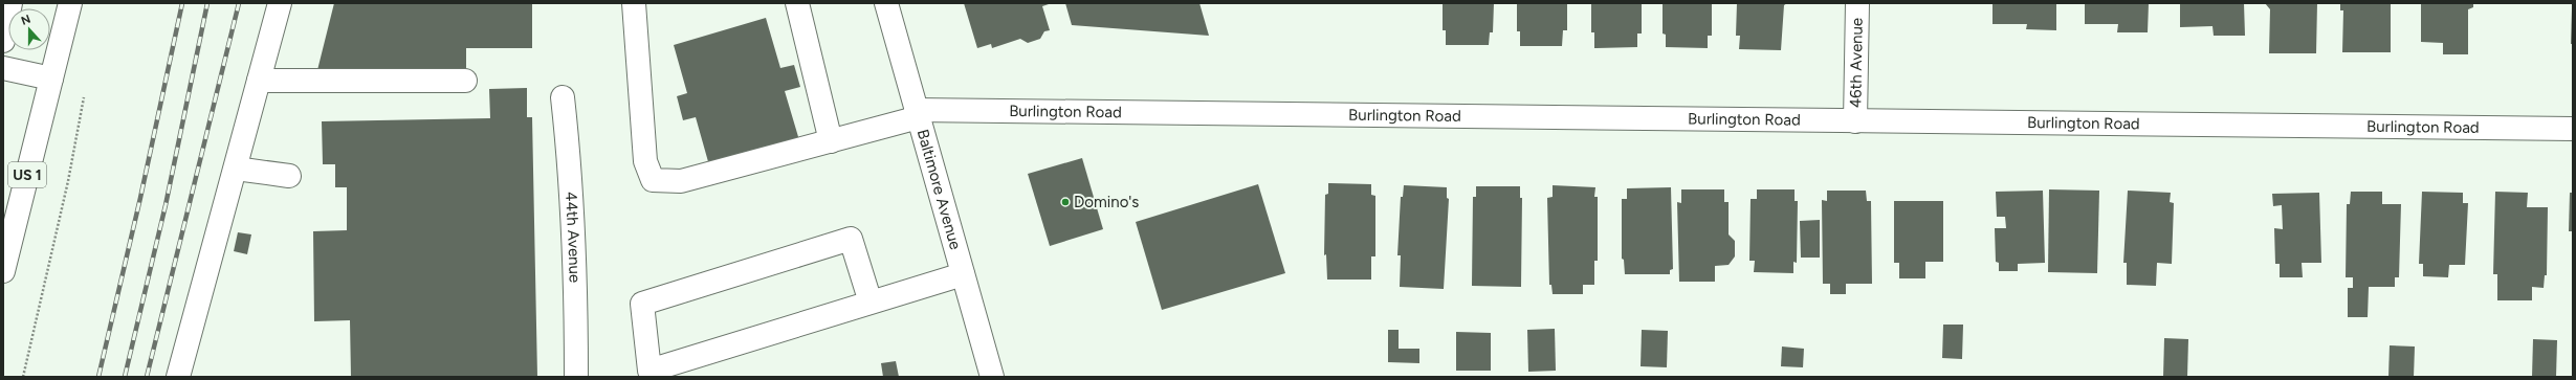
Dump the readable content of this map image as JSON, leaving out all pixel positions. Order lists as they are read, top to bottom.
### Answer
{
  "streets": {
    "street": [
      "46th Avenue",
      "Burlington Road",
      "US 1",
      "Baltimore Avenue",
      "44th Avenue"
    ]
  },
  "crossings": [
    ["46th Avenue", "Burlington Road"],
    ["Burlington Road", "Baltimore Avenue"]
  ],
  "places": ["Domino's"],
  "north": "top"
}
